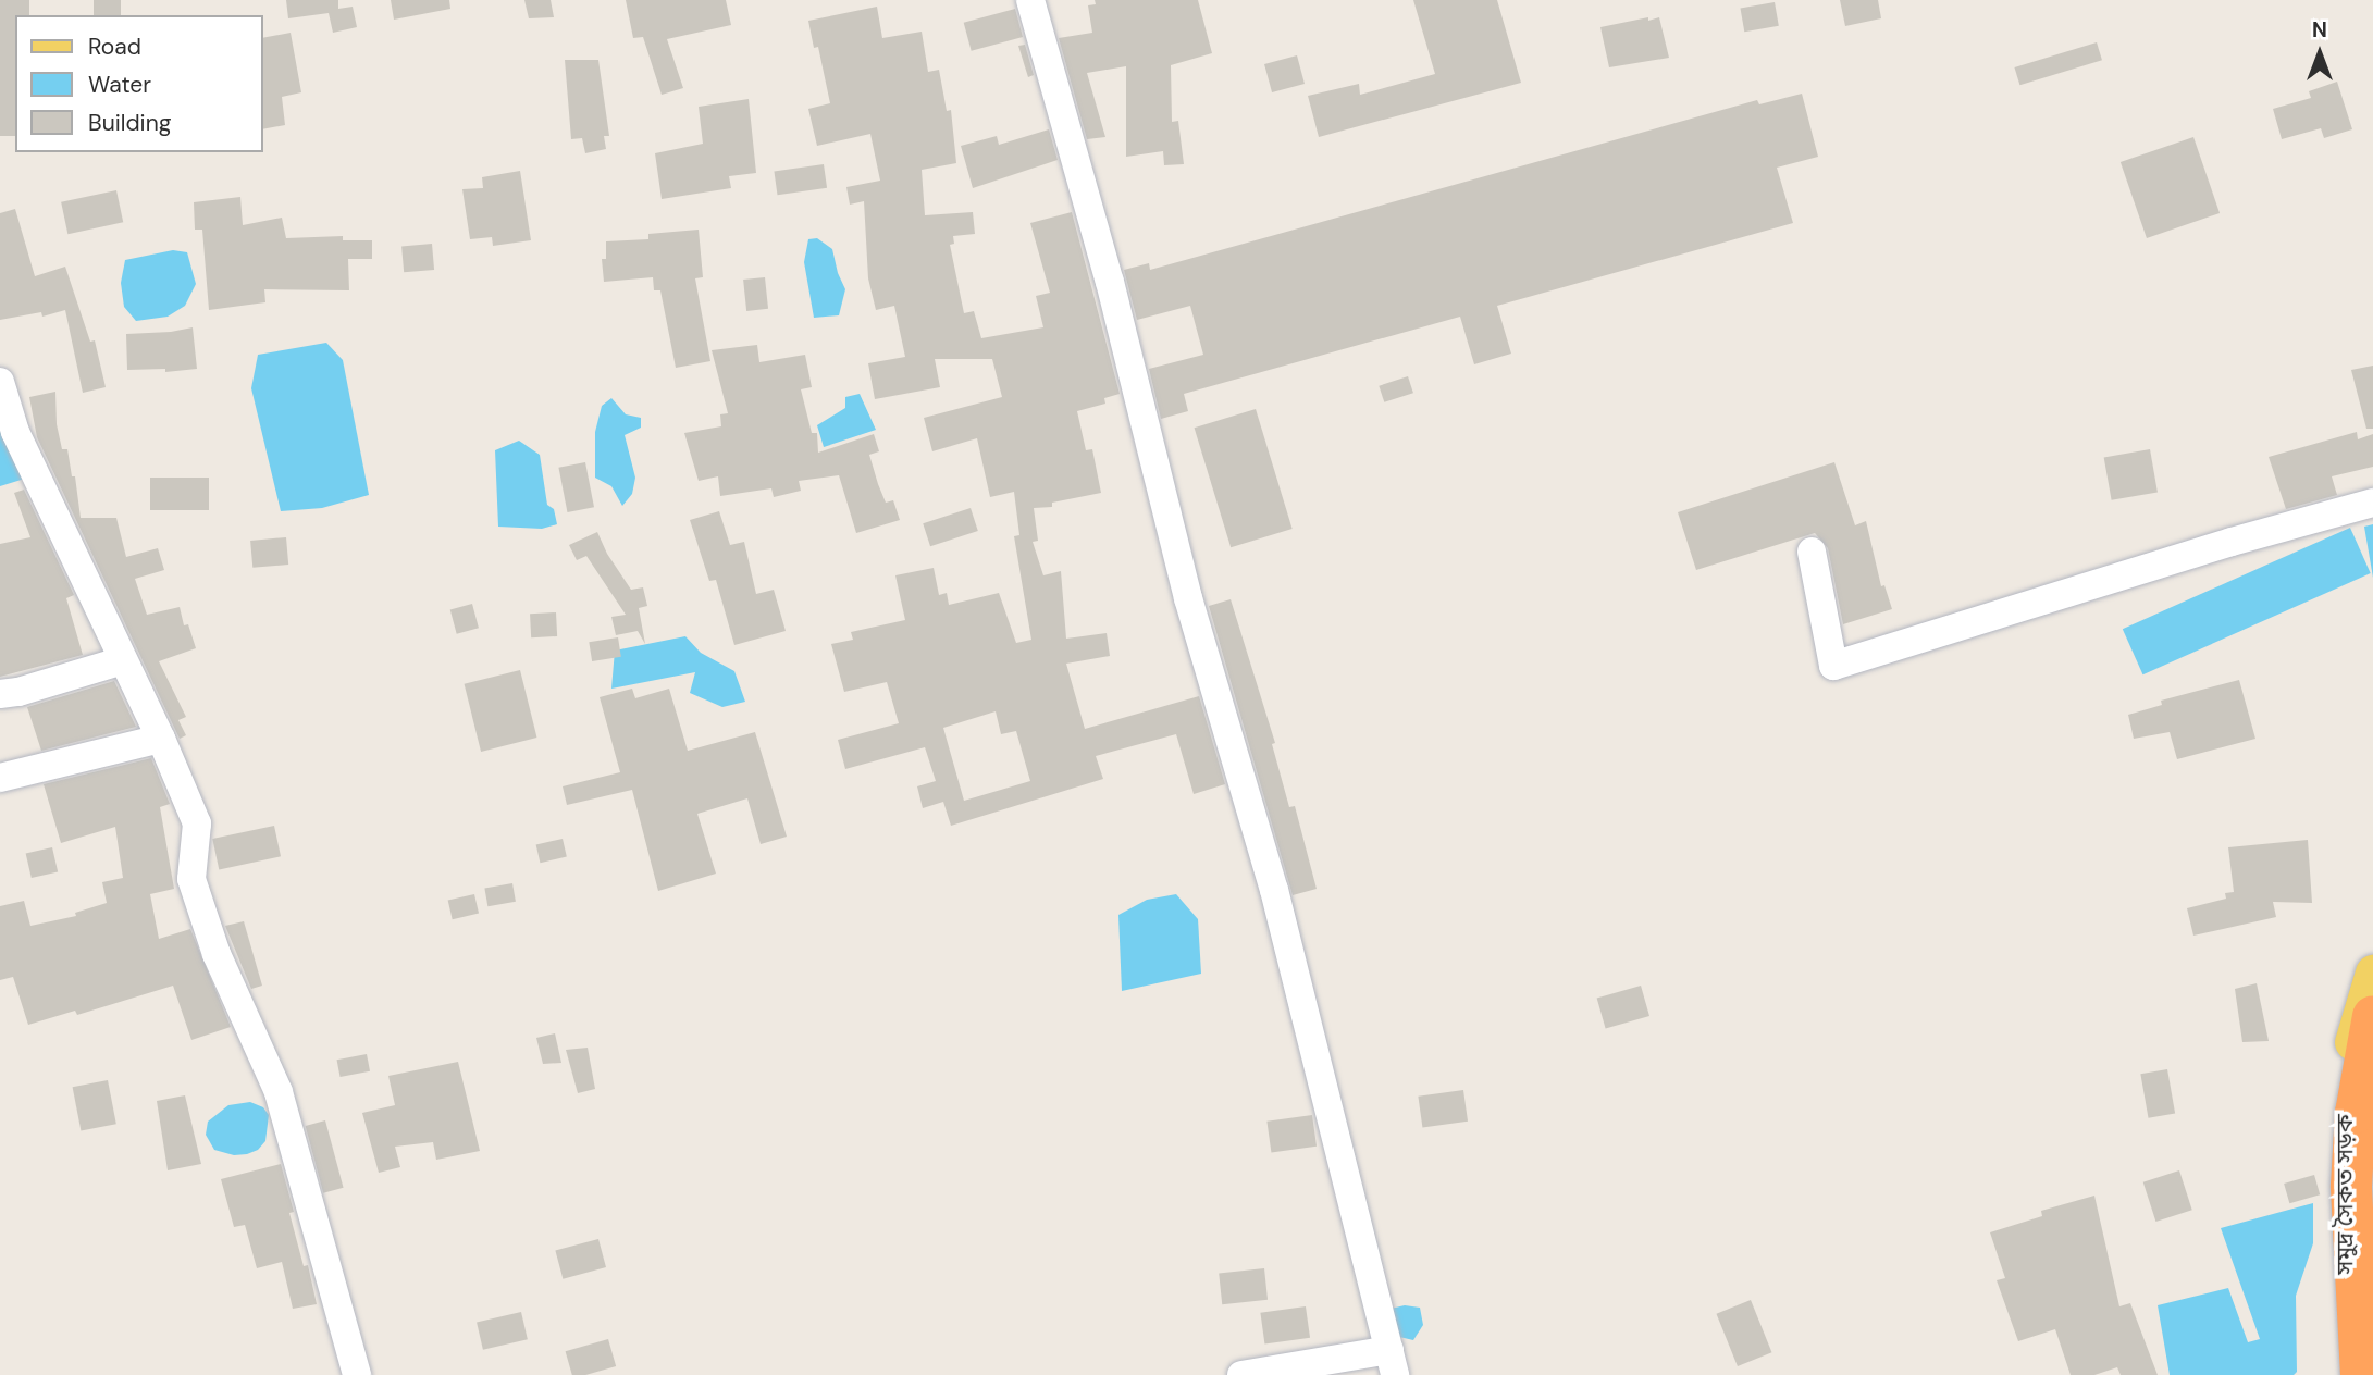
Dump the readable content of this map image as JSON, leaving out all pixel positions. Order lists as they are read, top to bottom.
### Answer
{
  "streets": {
    "main road": ["সমুদ্র সৈকত সড়ক"]
  },
  "legend": ["Road", "Water", "Building"],
  "north": "top"
}
